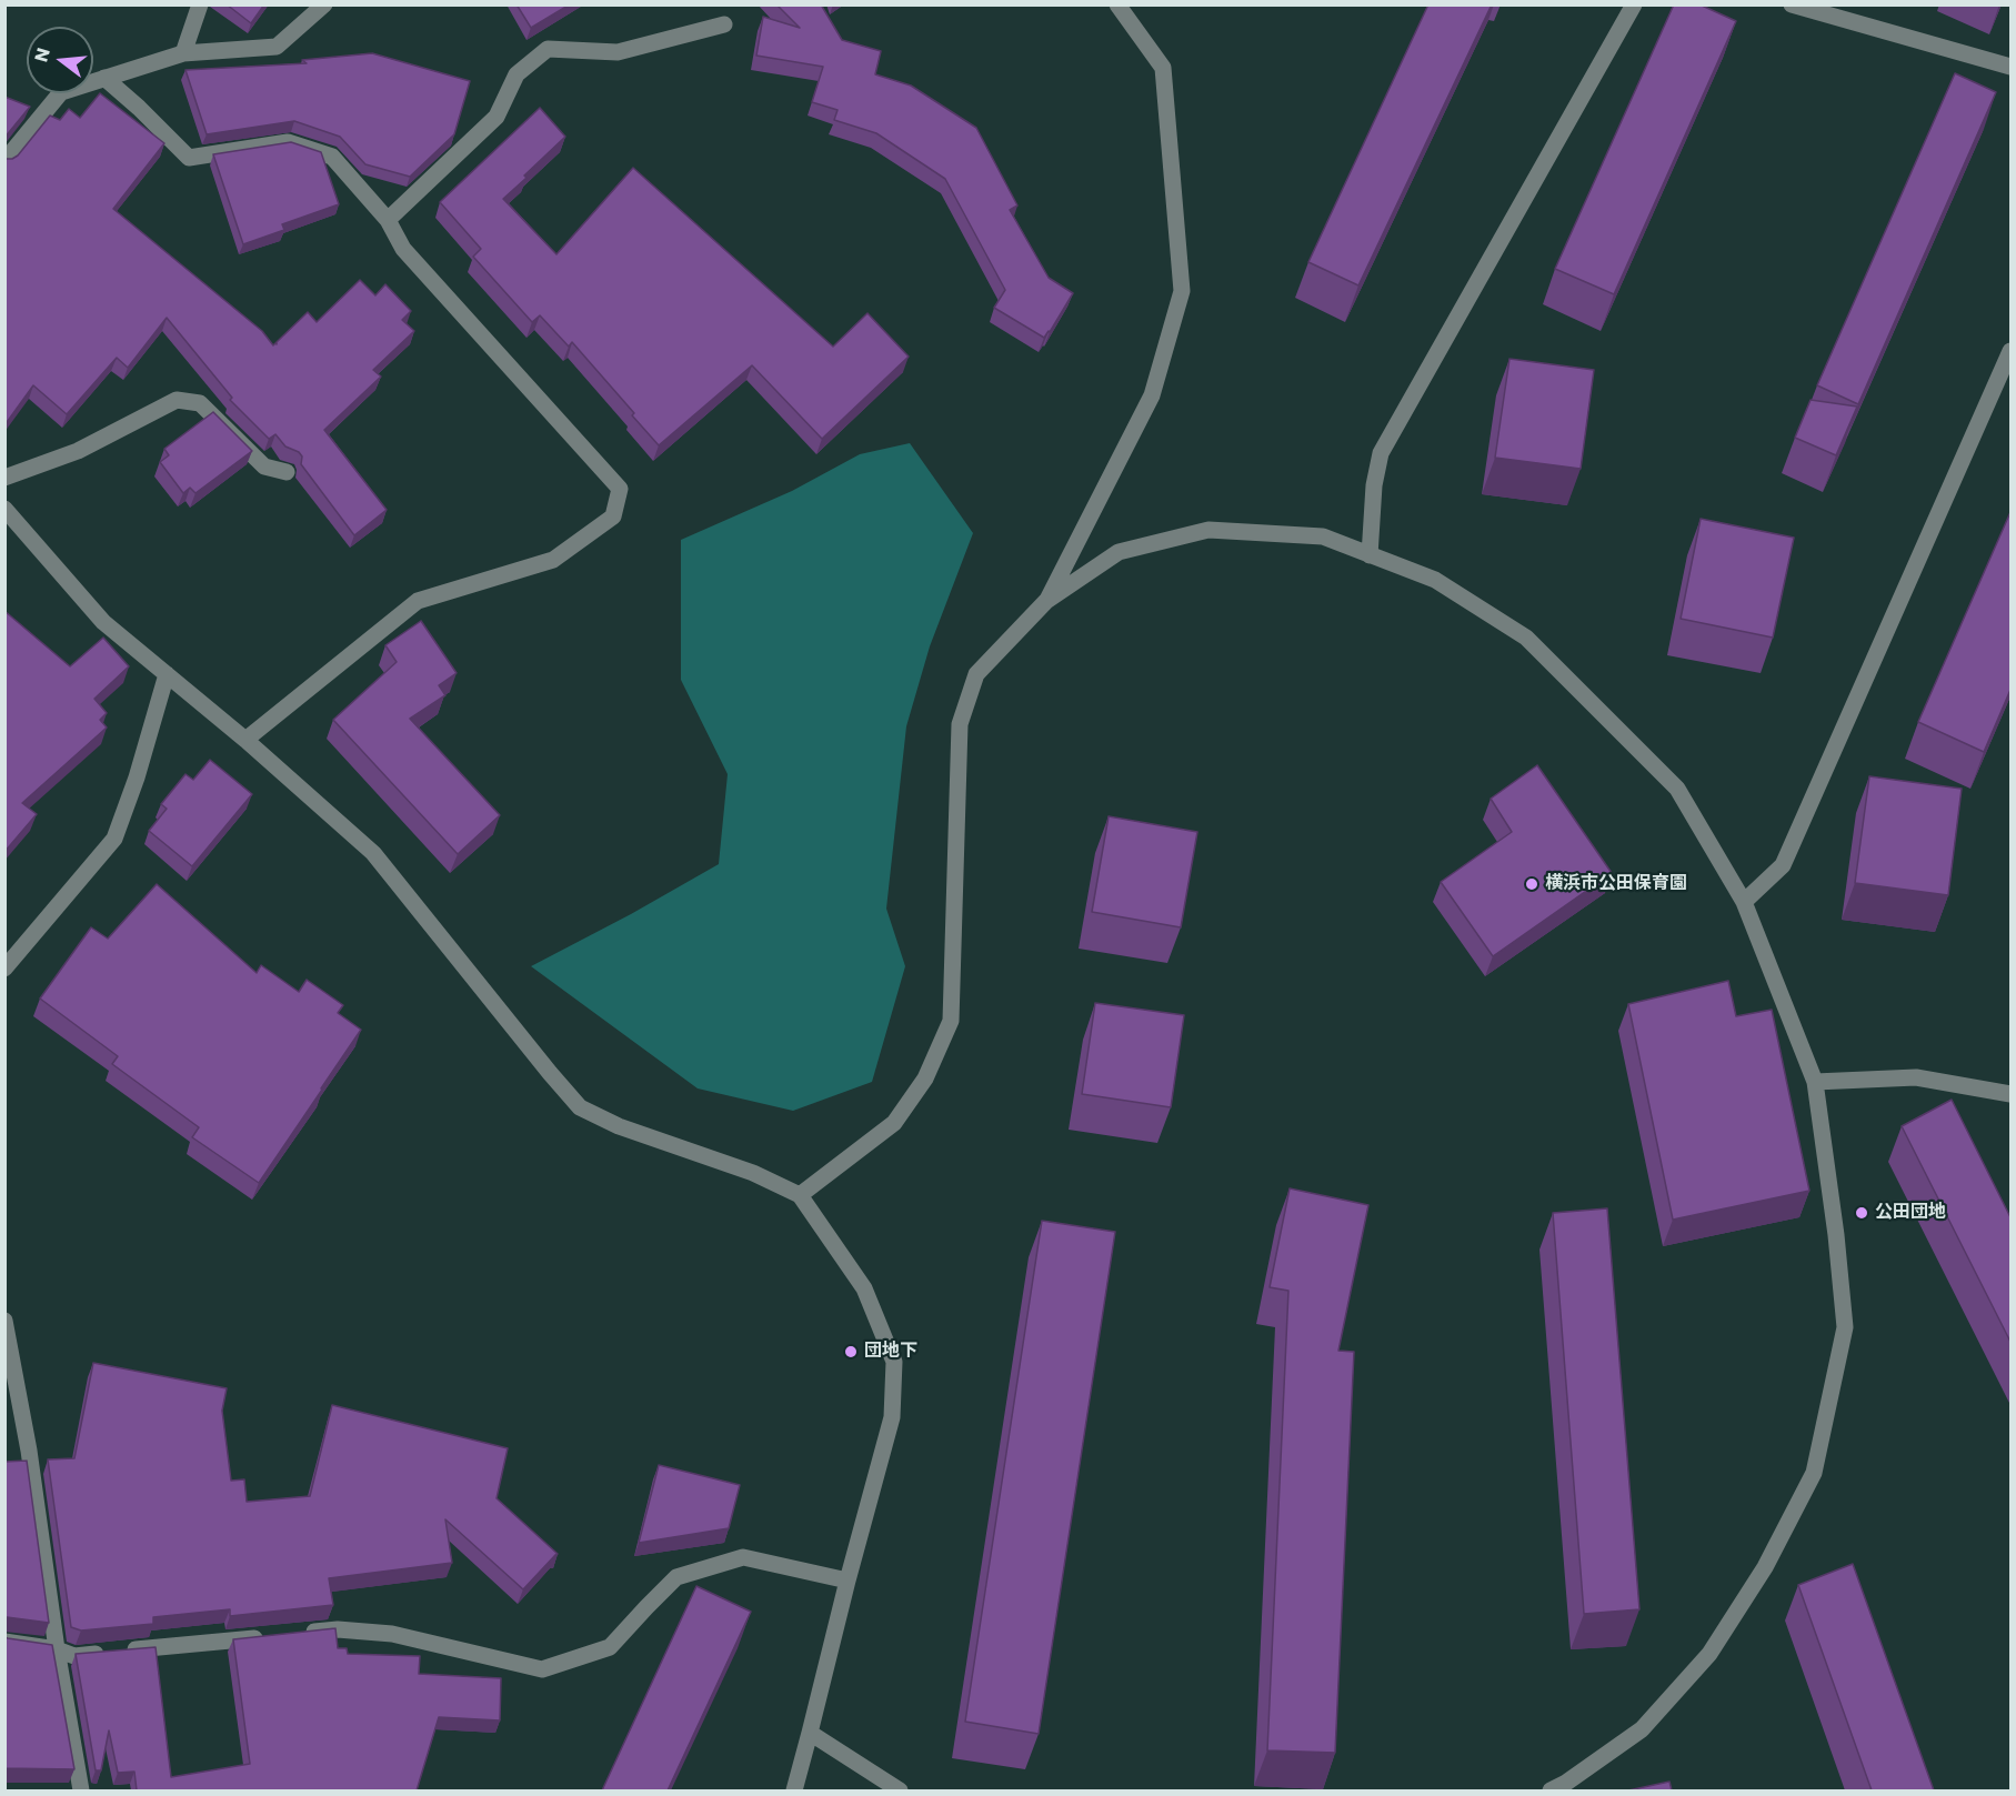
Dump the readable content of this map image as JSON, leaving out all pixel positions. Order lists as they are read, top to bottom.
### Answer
{
  "places": ["横浜市公田保育園", "公田団地", "団地下"],
  "north": "left"
}
